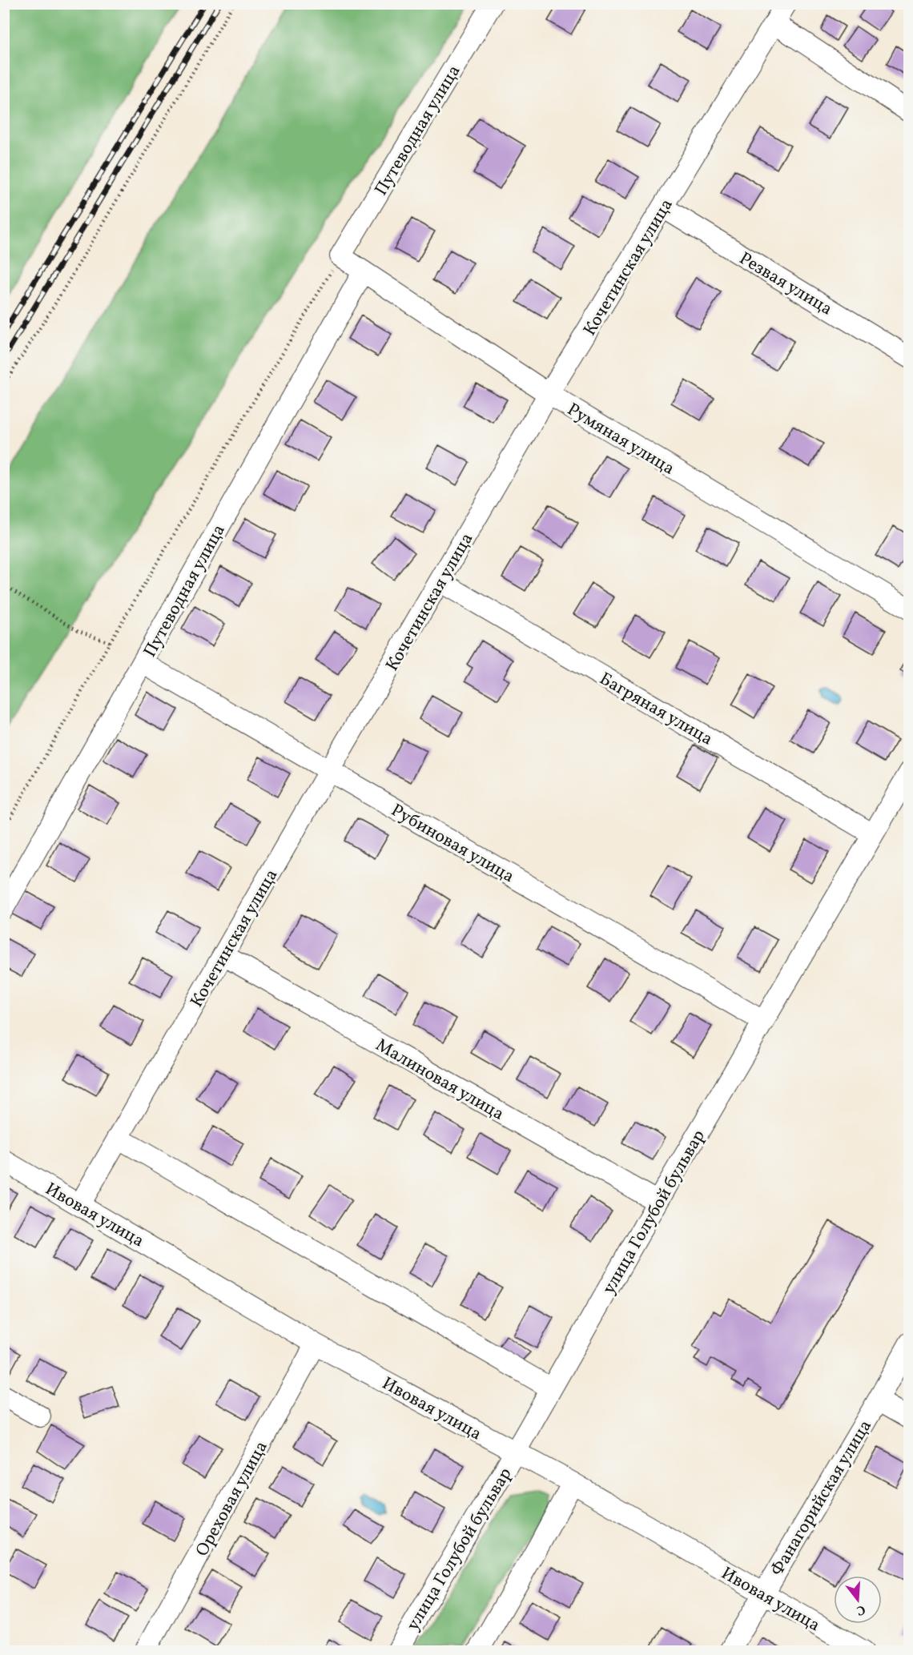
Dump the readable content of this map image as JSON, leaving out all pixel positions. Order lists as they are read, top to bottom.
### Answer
{
  "streets": {
    "street": [
      "Путеводная улица",
      "Кочетинская улица",
      "Резвая улица",
      "Румяная улица",
      "Багряная улица",
      "Рубиновая улица",
      "Малиновая улица",
      "улица Голубой бульвар",
      "Ивовая улица",
      "Фанагорийская улица",
      "Ореховая улица"
    ]
  },
  "crossings": [
    ["Путеводная улица", "Румяная улица"],
    ["Путеводная улица", "Рубиновая улица"],
    ["Кочетинская улица", "Резвая улица"],
    ["Кочетинская улица", "Румяная улица"],
    ["Кочетинская улица", "Багряная улица"],
    ["Кочетинская улица", "Рубиновая улица"],
    ["Кочетинская улица", "Малиновая улица"],
    ["Кочетинская улица", "Ивовая улица"],
    ["Багряная улица", "улица Голубой бульвар"],
    ["Рубиновая улица", "улица Голубой бульвар"],
    ["Малиновая улица", "улица Голубой бульвар"],
    ["улица Голубой бульвар", "Ивовая улица"],
    ["Ивовая улица", "Фанагорийская улица"],
    ["Ивовая улица", "Ореховая улица"]
  ],
  "north": "bottom"
}
